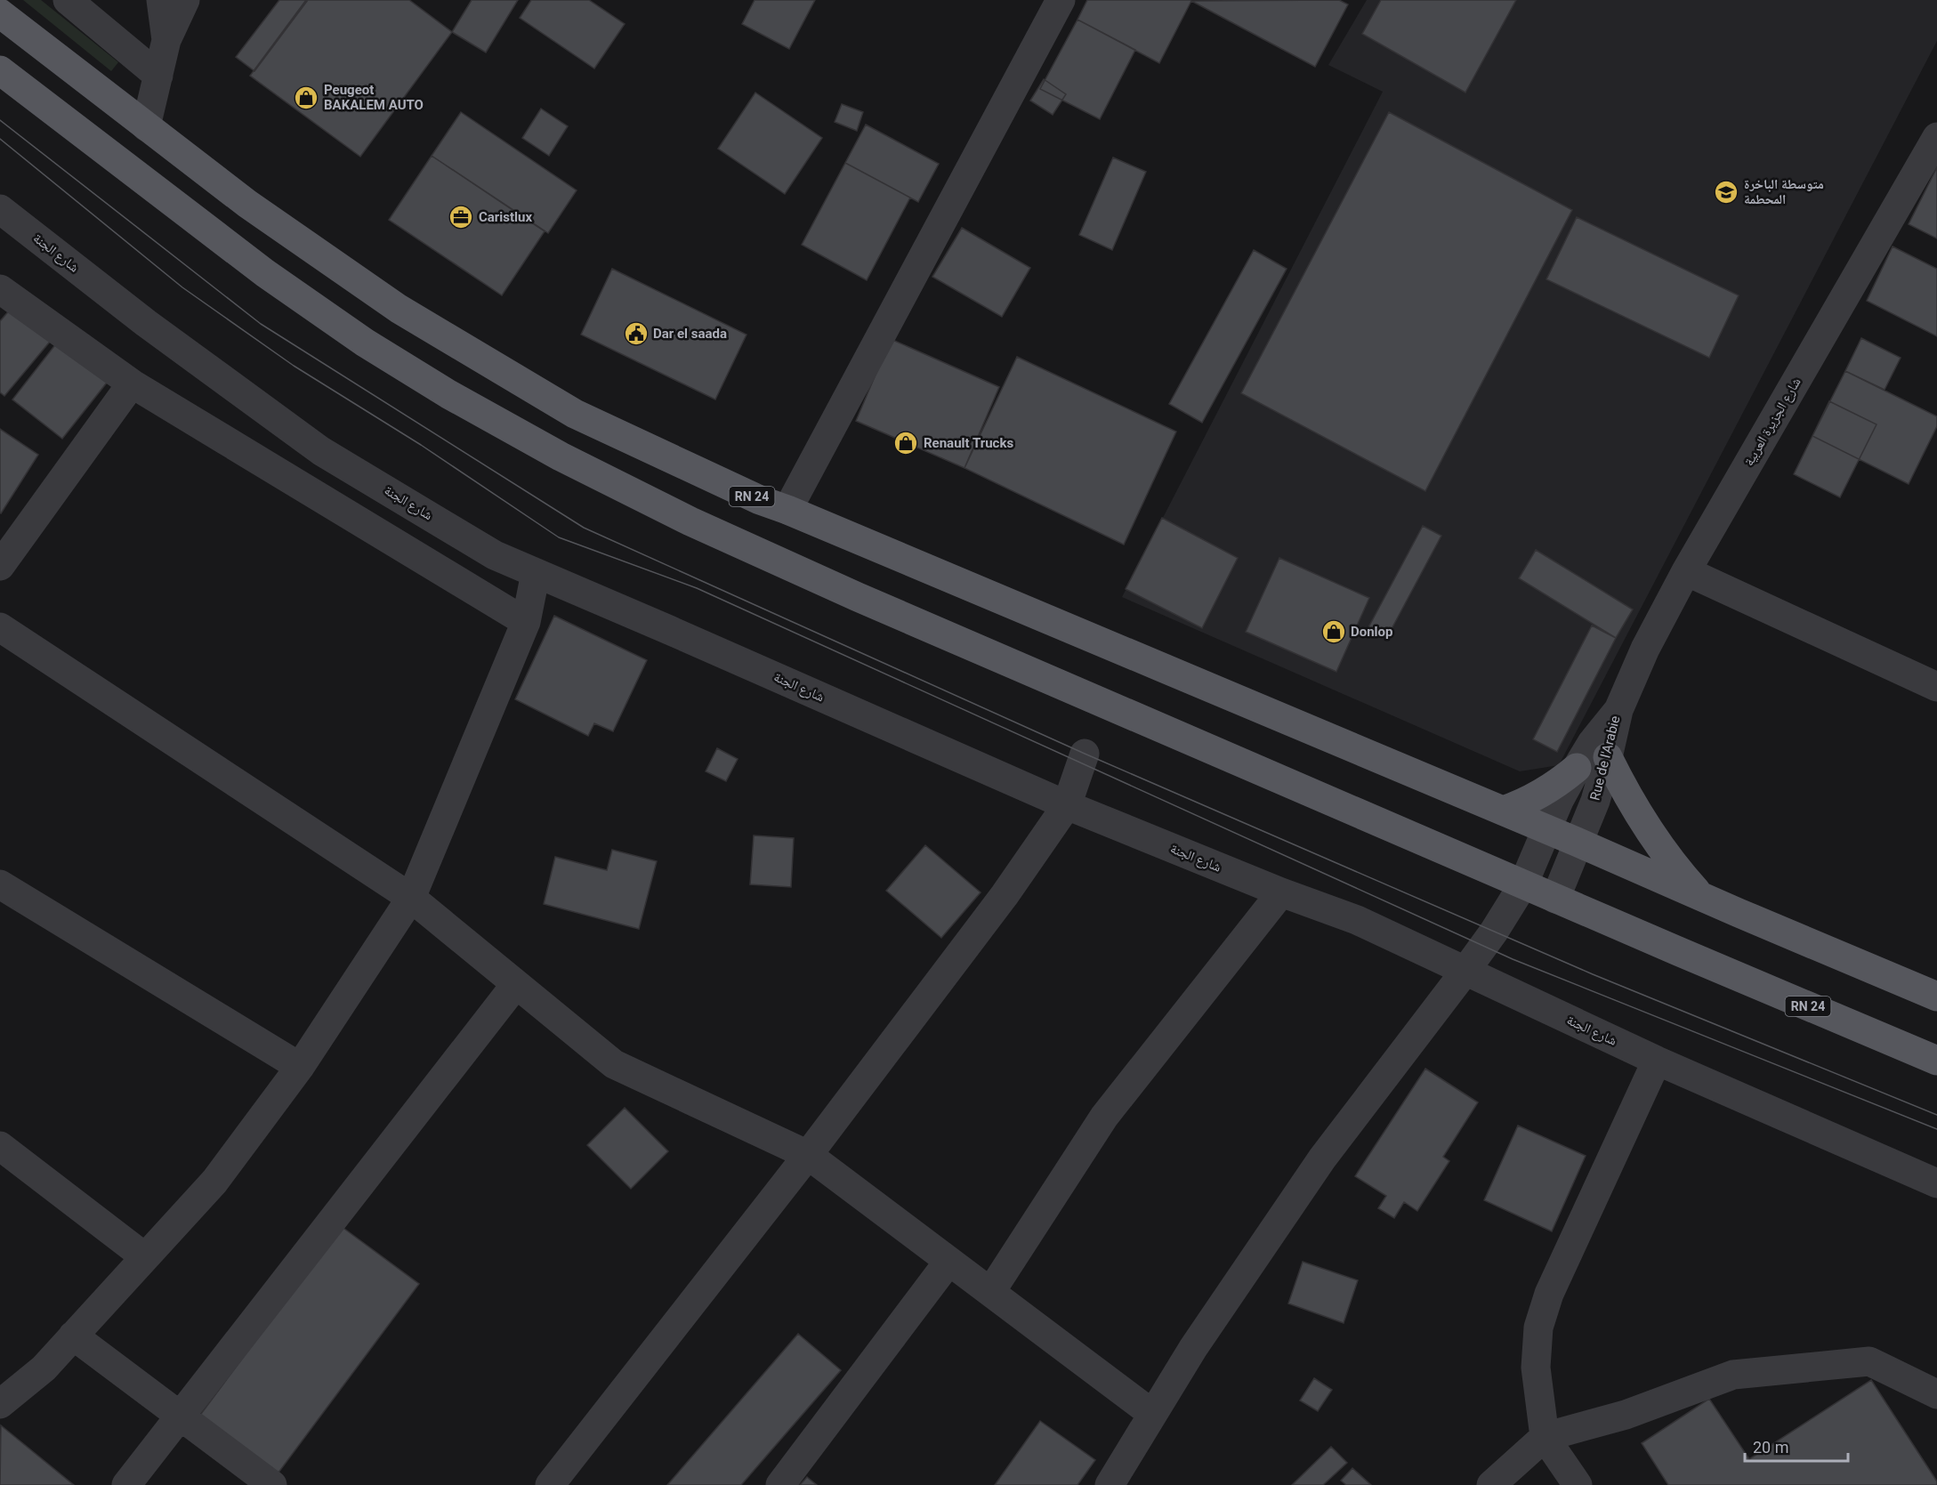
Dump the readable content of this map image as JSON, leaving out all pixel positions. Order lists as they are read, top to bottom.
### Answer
{
  "streets": {
    "main road": ["RN 24"],
    "street": ["شارع الجنة", "شارع الجزيرة العربية", "Rue de l'Arabie"]
  },
  "crossings": [
    ["شارع الجنة", "Rue de l'Arabie"],
    ["شارع الجزيرة العربية", "Rue de l'Arabie"],
    ["RN 24", "Rue de l'Arabie"]
  ],
  "places": {
    "shop": ["Peugeot BAKALEM AUTO", "Renault Trucks", "Donlop"],
    "school or university": ["متوسطة الباخرة المحطمة"],
    "office": ["Caristlux"],
    "public building": ["Dar el saada"]
  },
  "scale_bar": "20 m"
}
